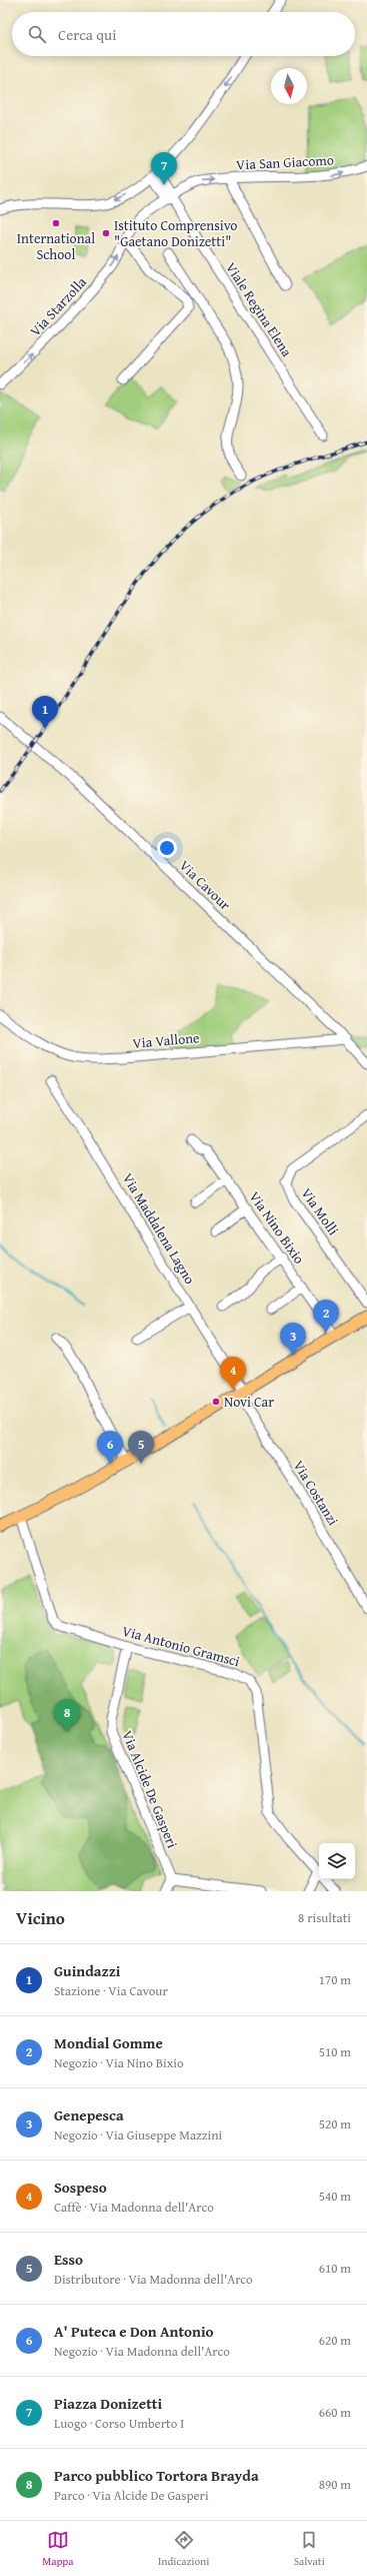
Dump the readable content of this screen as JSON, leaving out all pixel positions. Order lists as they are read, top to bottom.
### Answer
{
  "streets": {
    "street": [
      "Via San Giacomo",
      "Via Starzolla",
      "Viale Regina Elena",
      "Via Cavour",
      "Via Vallone",
      "Via Molli",
      "Via Nino Bixio",
      "Via Maddalena Lagno",
      "Via Costanzi",
      "Via Antonio Gramsci",
      "Via Alcide De Gasperi"
    ]
  },
  "crossings": [
    ["Via San Giacomo", "Via Starzolla"],
    ["Via San Giacomo", "Viale Regina Elena"],
    ["Via Starzolla", "Viale Regina Elena"],
    ["Via Cavour", "Via Vallone"],
    ["Via Maddalena Lagno", "Via Costanzi"],
    ["Via Antonio Gramsci", "Via Alcide De Gasperi"]
  ],
  "one_way": ["Via San Giacomo", "Via Starzolla"],
  "places": ["International School", "Istituto Comprensivo \"Gaetano Donizetti\"", "Novi Car"],
  "north": "bottom",
  "page": {
    "search": "Cerca qui",
    "pins": [
      "7",
      "1",
      "2",
      "3",
      "4",
      "5",
      "6",
      "8"
    ],
    "heading": ["Vicino", "8 risultati"],
    "list": [
      {
        "mark": "1",
        "name": "Guindazzi",
        "note": "Stazione · Via Cavour",
        "value": "170 m"
      },
      {
        "mark": "2",
        "name": "Mondial Gomme",
        "note": "Negozio · Via Nino Bixio",
        "value": "510 m"
      },
      {
        "mark": "3",
        "name": "Genepesca",
        "note": "Negozio · Via Giuseppe Mazzini",
        "value": "520 m"
      },
      {
        "mark": "4",
        "name": "Sospeso",
        "note": "Caffè · Via Madonna dell'Arco",
        "value": "540 m"
      },
      {
        "mark": "5",
        "name": "Esso",
        "note": "Distributore · Via Madonna dell'Arco",
        "value": "610 m"
      },
      {
        "mark": "6",
        "name": "A' Puteca e Don Antonio",
        "note": "Negozio · Via Madonna dell'Arco",
        "value": "620 m"
      },
      {
        "mark": "7",
        "name": "Piazza Donizetti",
        "note": "Luogo · Corso Umberto I",
        "value": "660 m"
      },
      {
        "mark": "8",
        "name": "Parco pubblico Tortora Brayda",
        "note": "Parco · Via Alcide De Gasperi",
        "value": "890 m"
      }
    ],
    "nav": ["Mappa", "Indicazioni", "Salvati"]
  }
}
